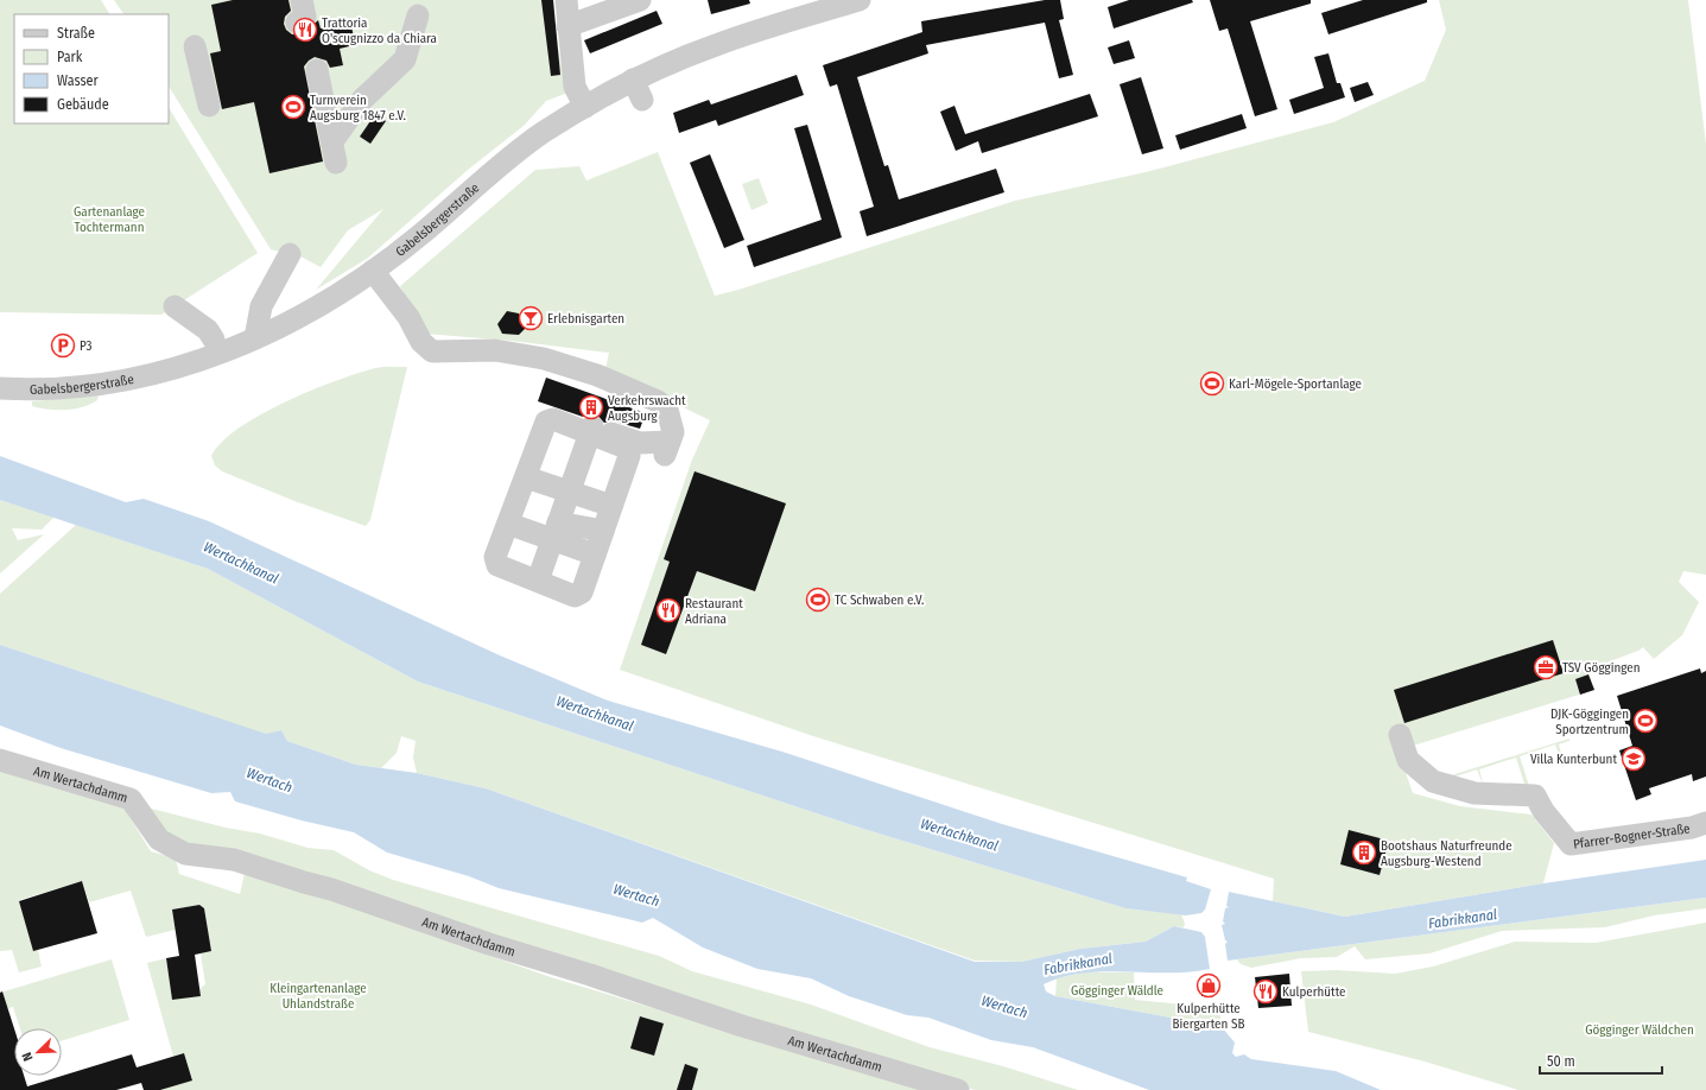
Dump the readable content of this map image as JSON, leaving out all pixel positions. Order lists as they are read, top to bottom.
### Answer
{
  "streets": {
    "street": ["Gabelsbergerstraße", "Am Wertachdamm", "Pfarrer-Bogner-Straße"]
  },
  "water": ["Wertachkanal", "Wertach", "Fabrikkanal"],
  "parks": [
    "Gartenanlage Tochtermann",
    "Kleingartenanlage Uhlandstraße",
    "Gögginger Wäldle",
    "Gögginger Wäldchen"
  ],
  "places": {
    "restaurant": ["Trattoria O'scugnizzo da Chiara", "Restaurant Adriana", "Kulperhütte"],
    "sports": [
      "Turnverein Augsburg 1847 e.V.",
      "Karl-Mögele-Sportanlage",
      "TC Schwaben e.V.",
      "DJK-Göggingen Sportzentrum"
    ],
    "bar": ["Erlebnisgarten"],
    "parking": ["P3"],
    "building": ["Verkehrswacht Augsburg", "Bootshaus Naturfreunde Augsburg-Westend"],
    "office": ["TSV Göggingen"],
    "school or university": ["Villa Kunterbunt"],
    "shop": ["Kulperhütte Biergarten SB"]
  },
  "legend": [
    "Straße",
    "Park",
    "Wasser",
    "Gebäude"
  ],
  "scale_bar": "50 m",
  "north": "bottom left"
}
